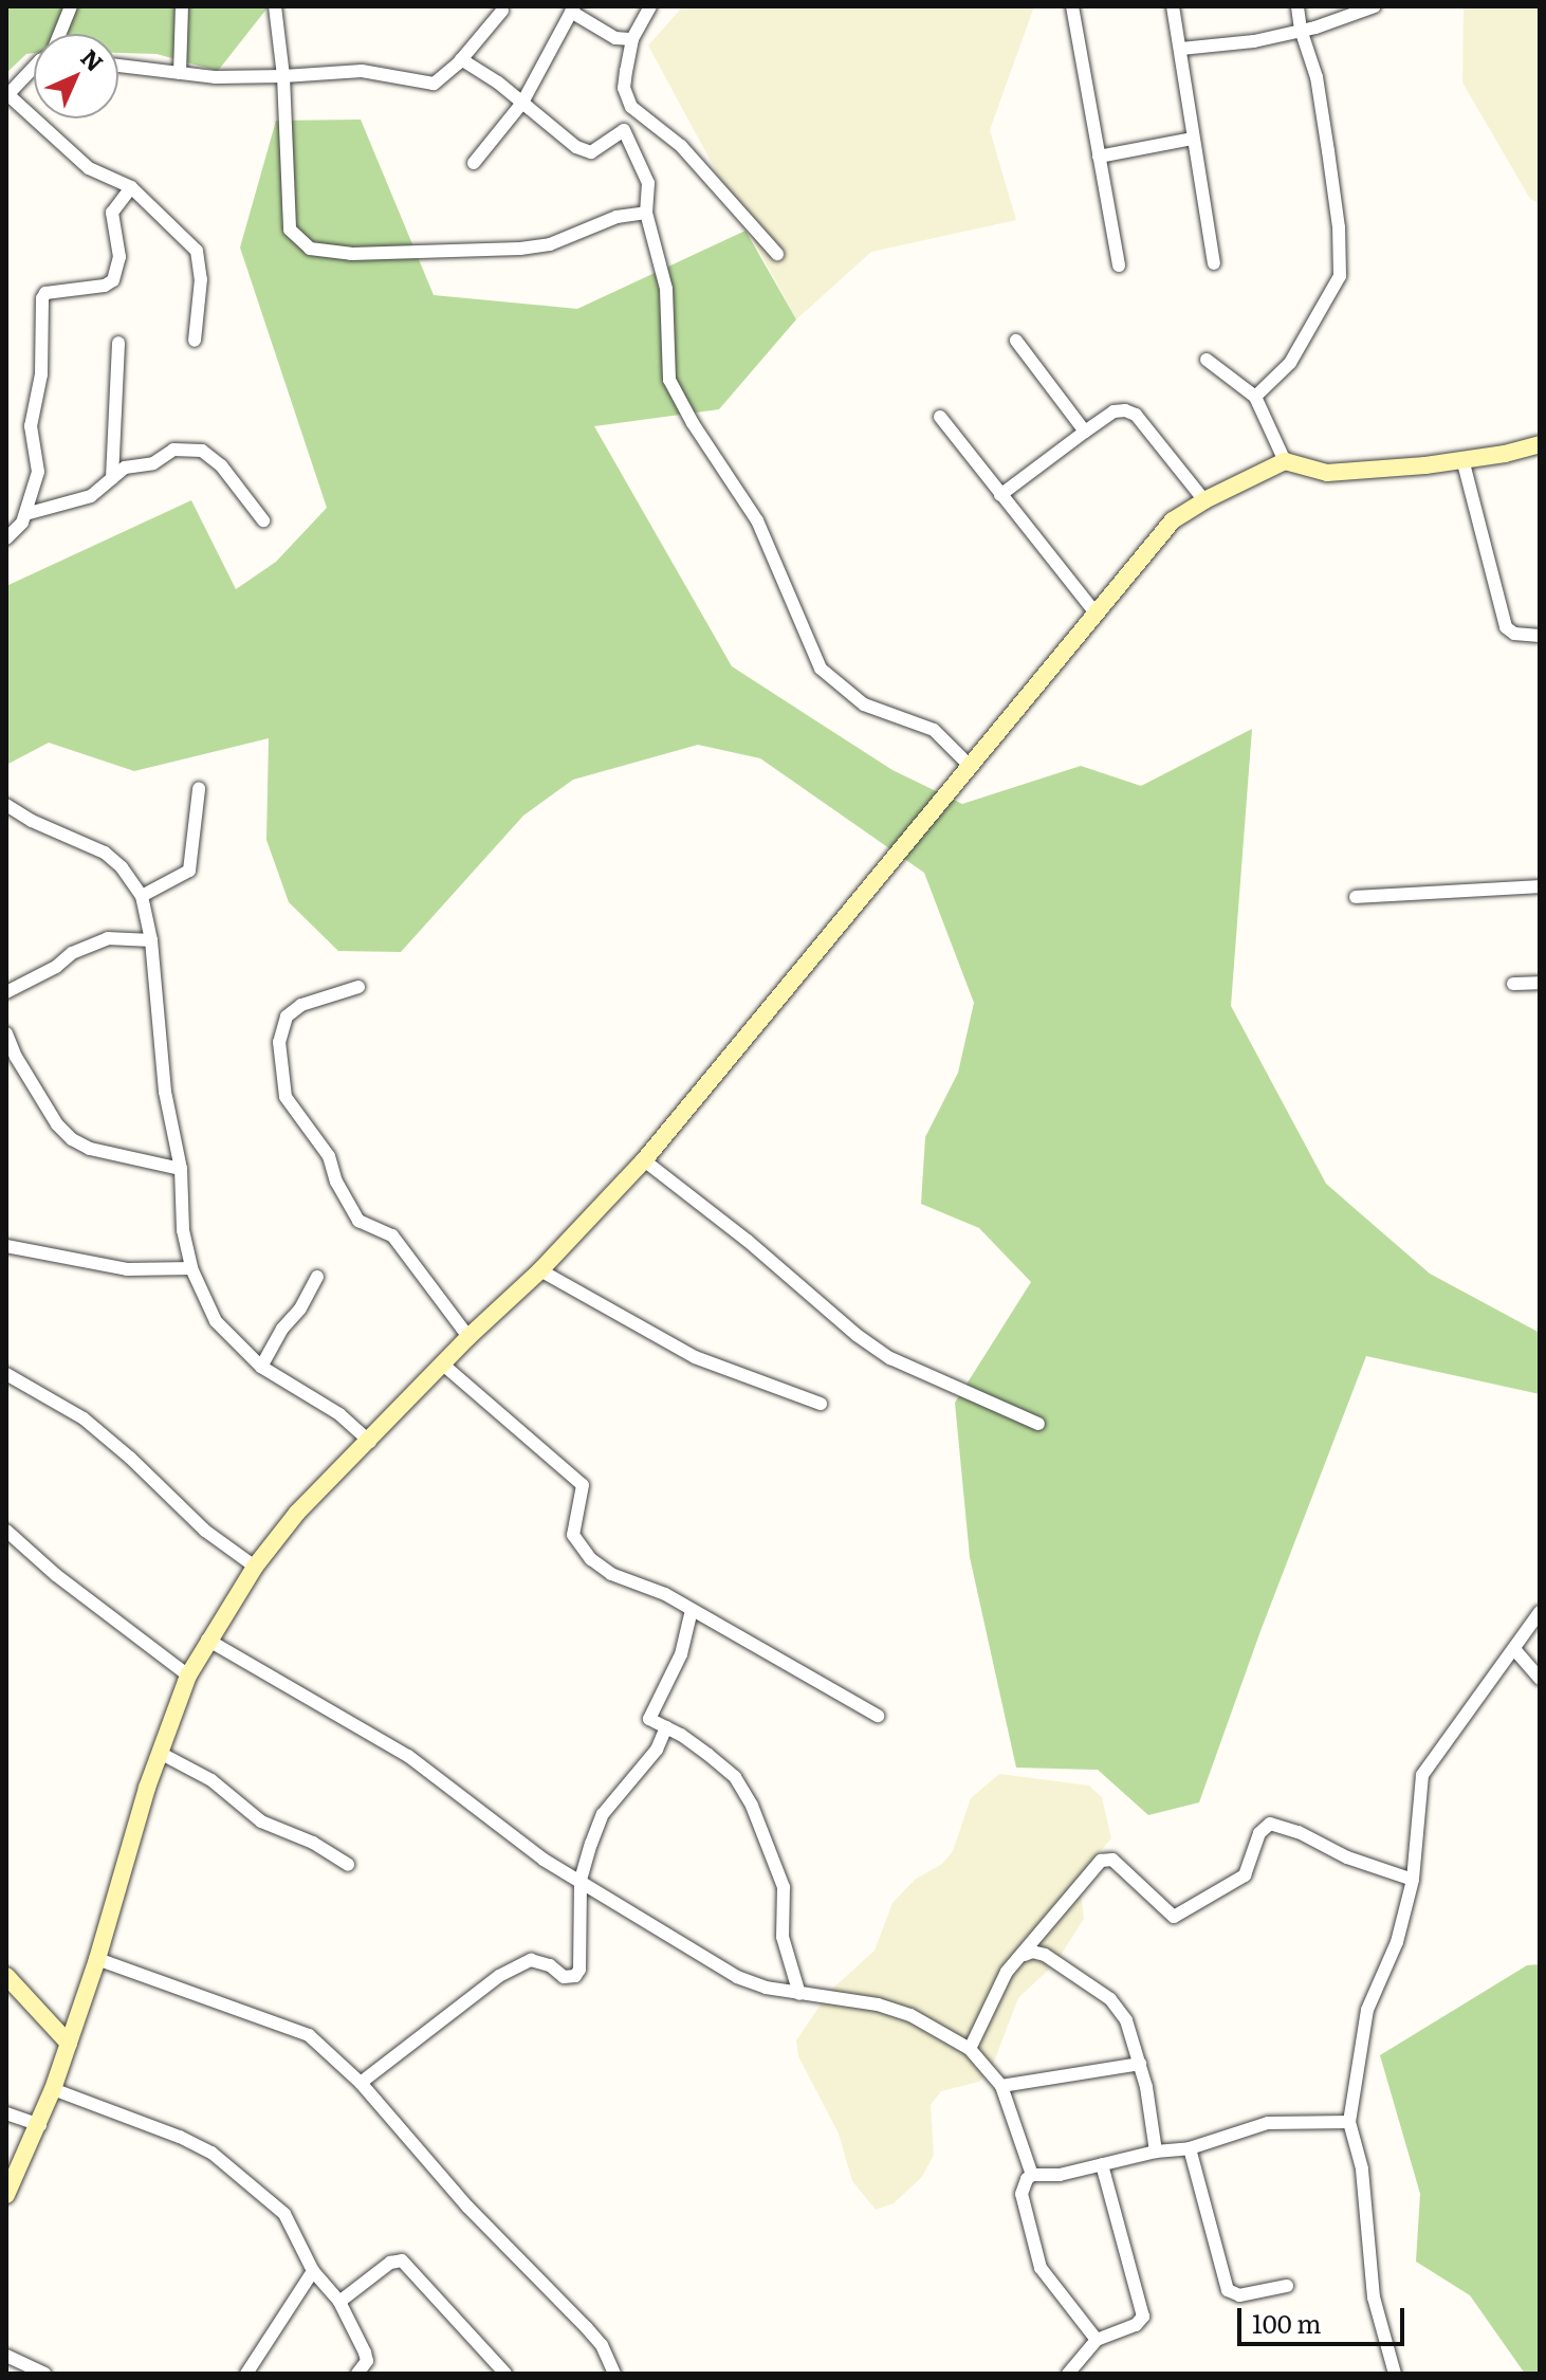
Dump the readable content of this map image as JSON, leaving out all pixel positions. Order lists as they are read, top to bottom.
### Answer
{
  "scale_bar": "100 m",
  "north": "top right"
}
